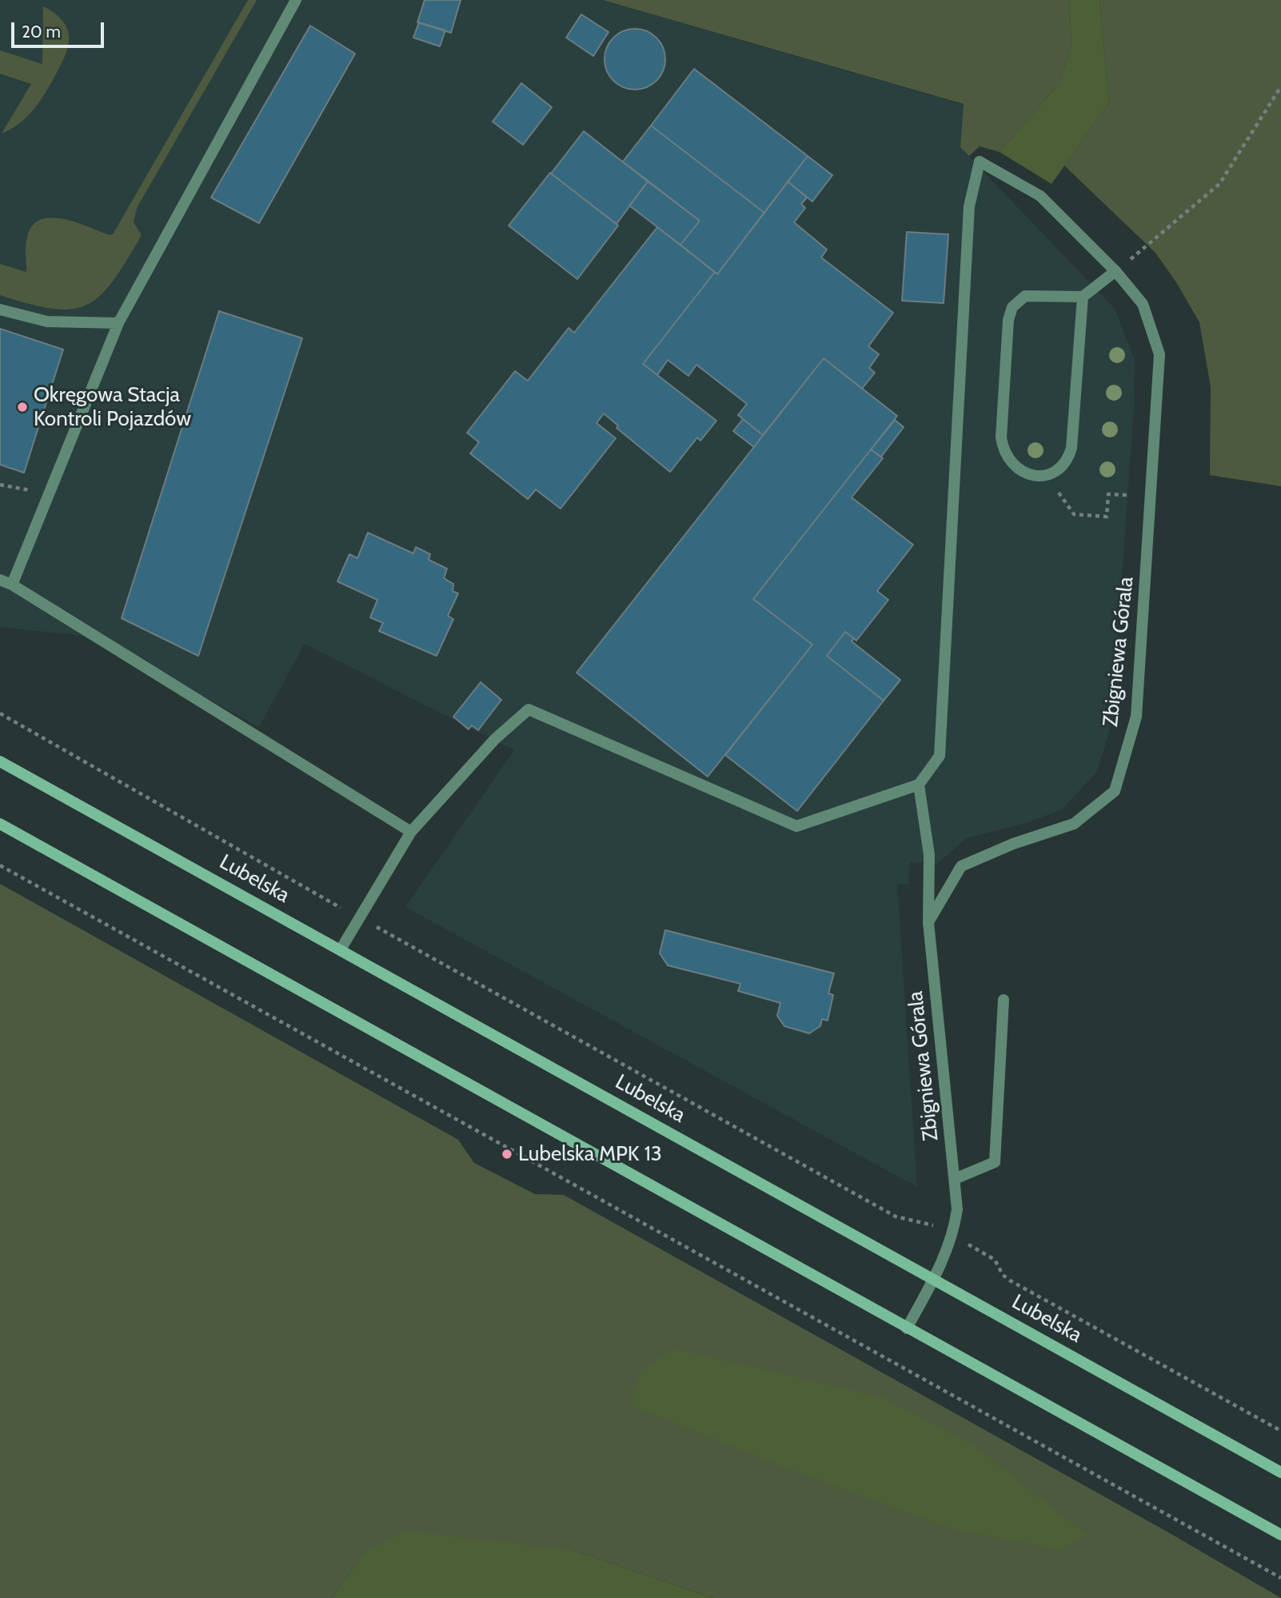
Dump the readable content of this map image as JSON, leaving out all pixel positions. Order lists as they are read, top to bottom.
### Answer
{
  "streets": {
    "main road": ["Lubelska"],
    "street": ["Zbigniewa Górala"]
  },
  "crossings": [
    ["Zbigniewa Górala", "Lubelska"]
  ],
  "places": ["Okręgowa Stacja Kontroli Pojazdów", "Lubelska MPK 13"],
  "scale_bar": "20 m"
}
